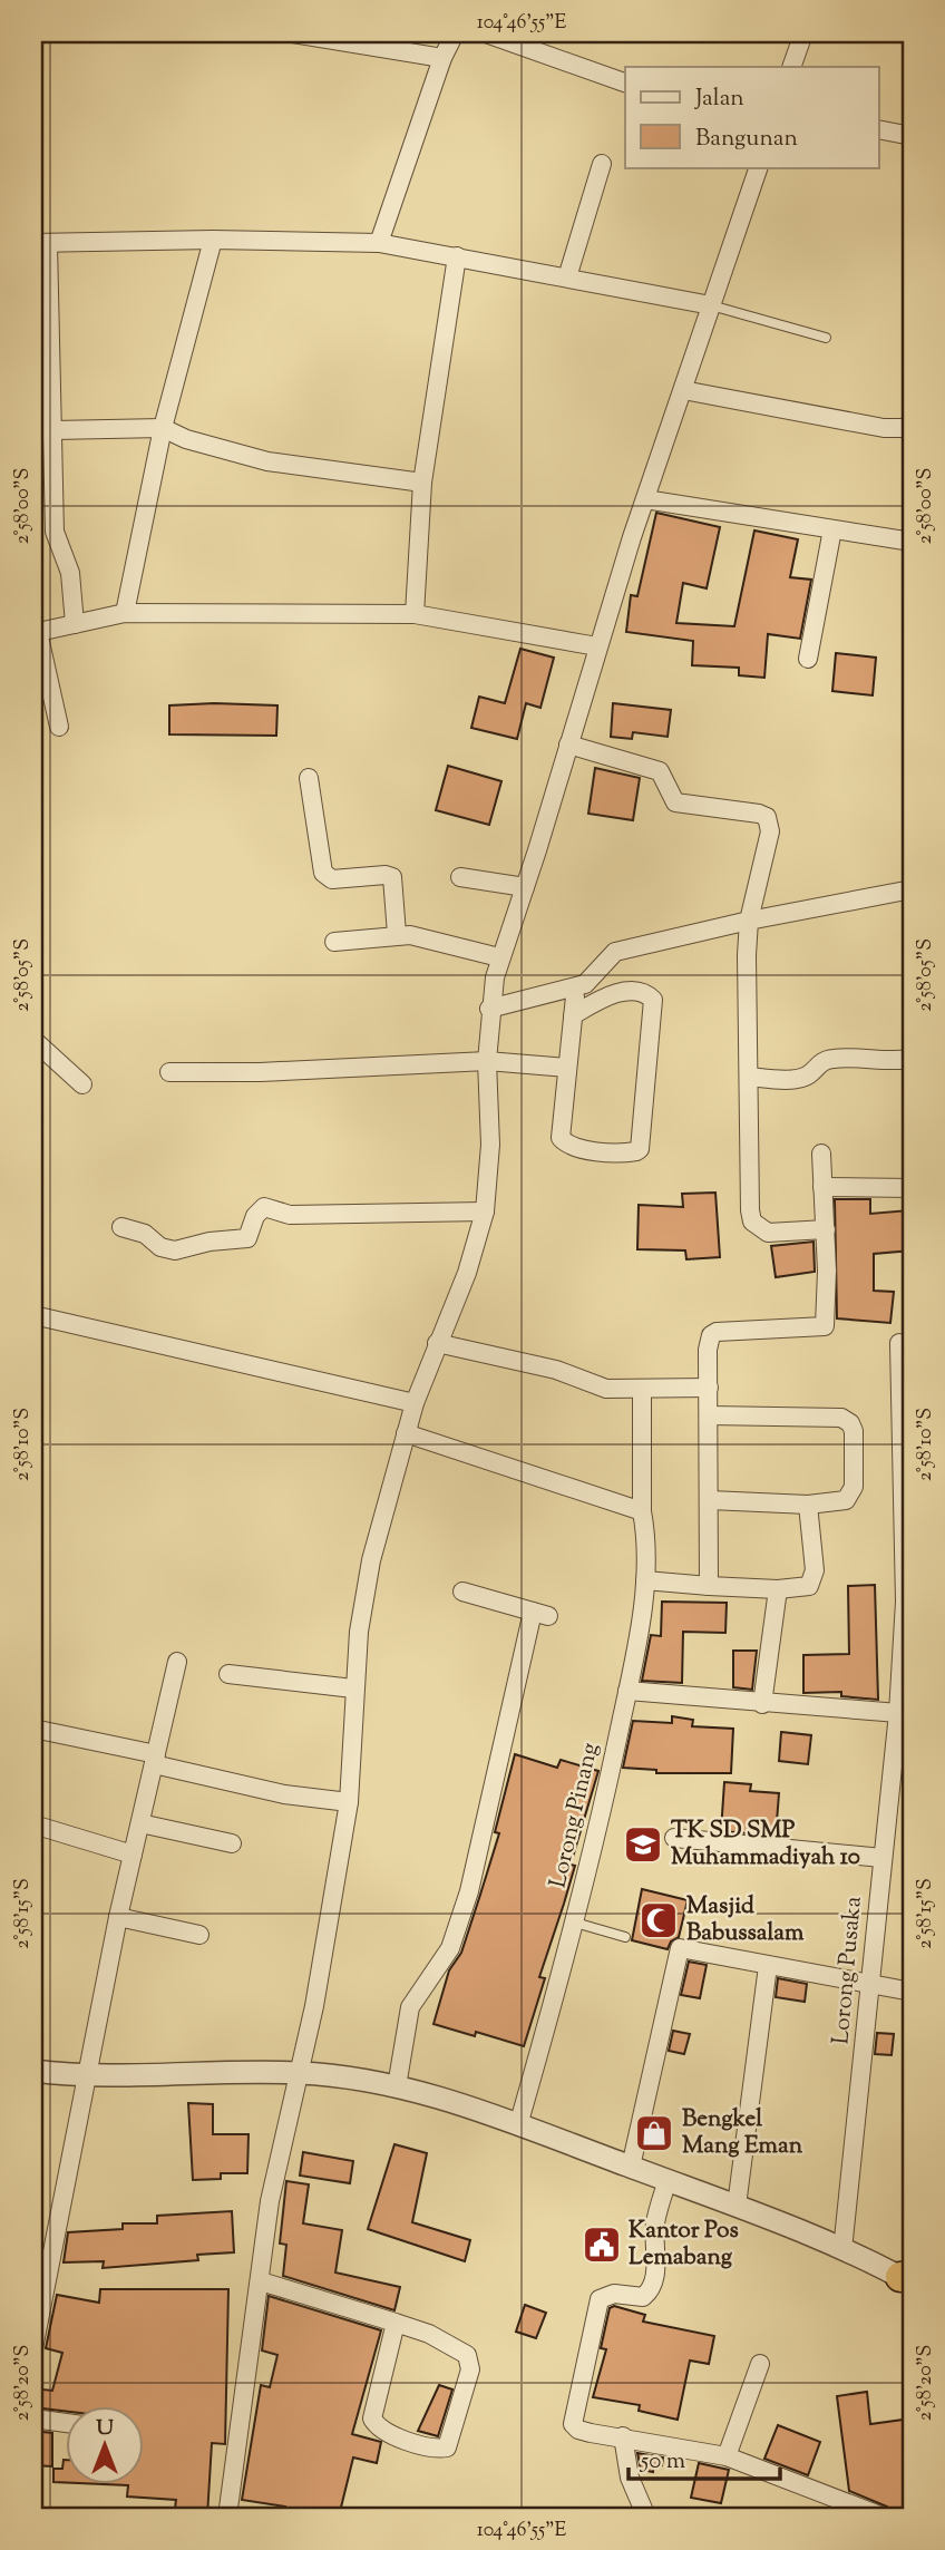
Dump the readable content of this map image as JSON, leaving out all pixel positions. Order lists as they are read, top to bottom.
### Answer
{
  "streets": {
    "street": ["Lorong Pinang", "Lorong Pusaka"]
  },
  "places": {
    "school or university": ["TK SD SMP Muhammadiyah 10"],
    "mosque": ["Masjid Babussalam"],
    "shop": ["Bengkel Mang Eman"],
    "public building": ["Kantor Pos Lemabang"]
  },
  "legend": ["Jalan", "Bangunan"],
  "scale_bar": "50 m",
  "north": "top",
  "coordinates": [
    "104°46'55\"E",
    "2°58'00\"S",
    "2°58'05\"S",
    "2°58'10\"S",
    "2°58'15\"S",
    "2°58'20\"S"
  ]
}
